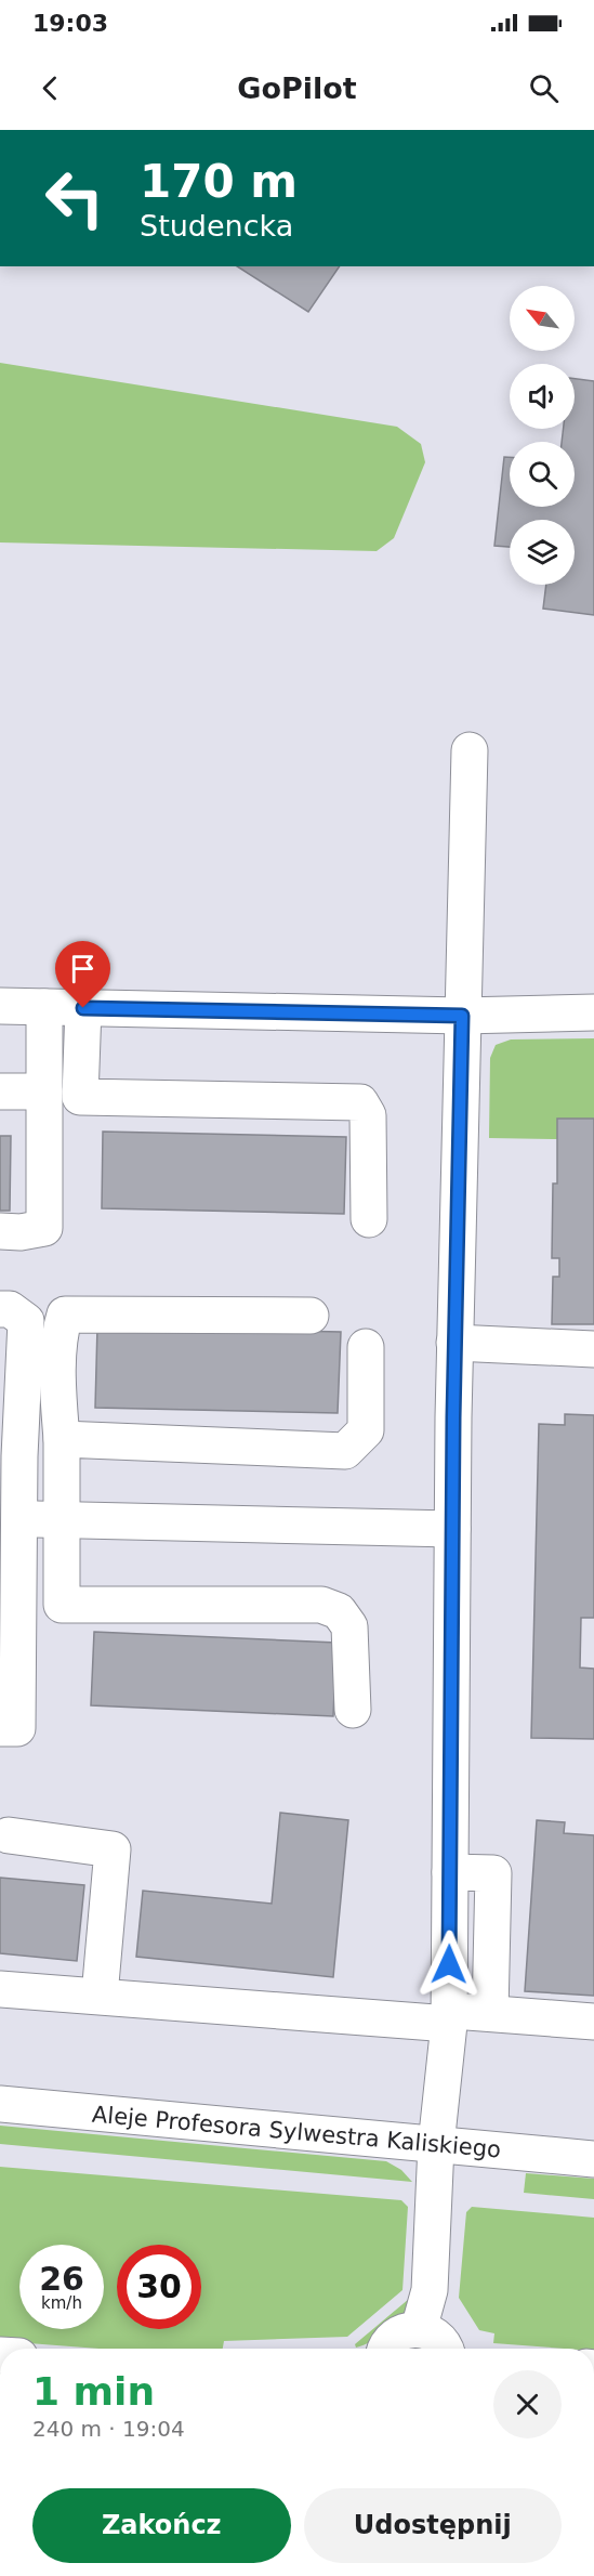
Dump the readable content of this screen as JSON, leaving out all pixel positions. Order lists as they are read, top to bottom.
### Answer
{
  "streets": {
    "street": ["Aleje Profesora Sylwestra Kaliskiego"]
  },
  "north": "top left",
  "page": {
    "status": "19:03",
    "header": "GoPilot",
    "turn": ["170 m", "Studencka"],
    "speed": "26 km/h",
    "limit": "30",
    "heading": ["1 min", "240 m · 19:04"],
    "buttons": ["Zakończ", "Udostępnij"]
  }
}
